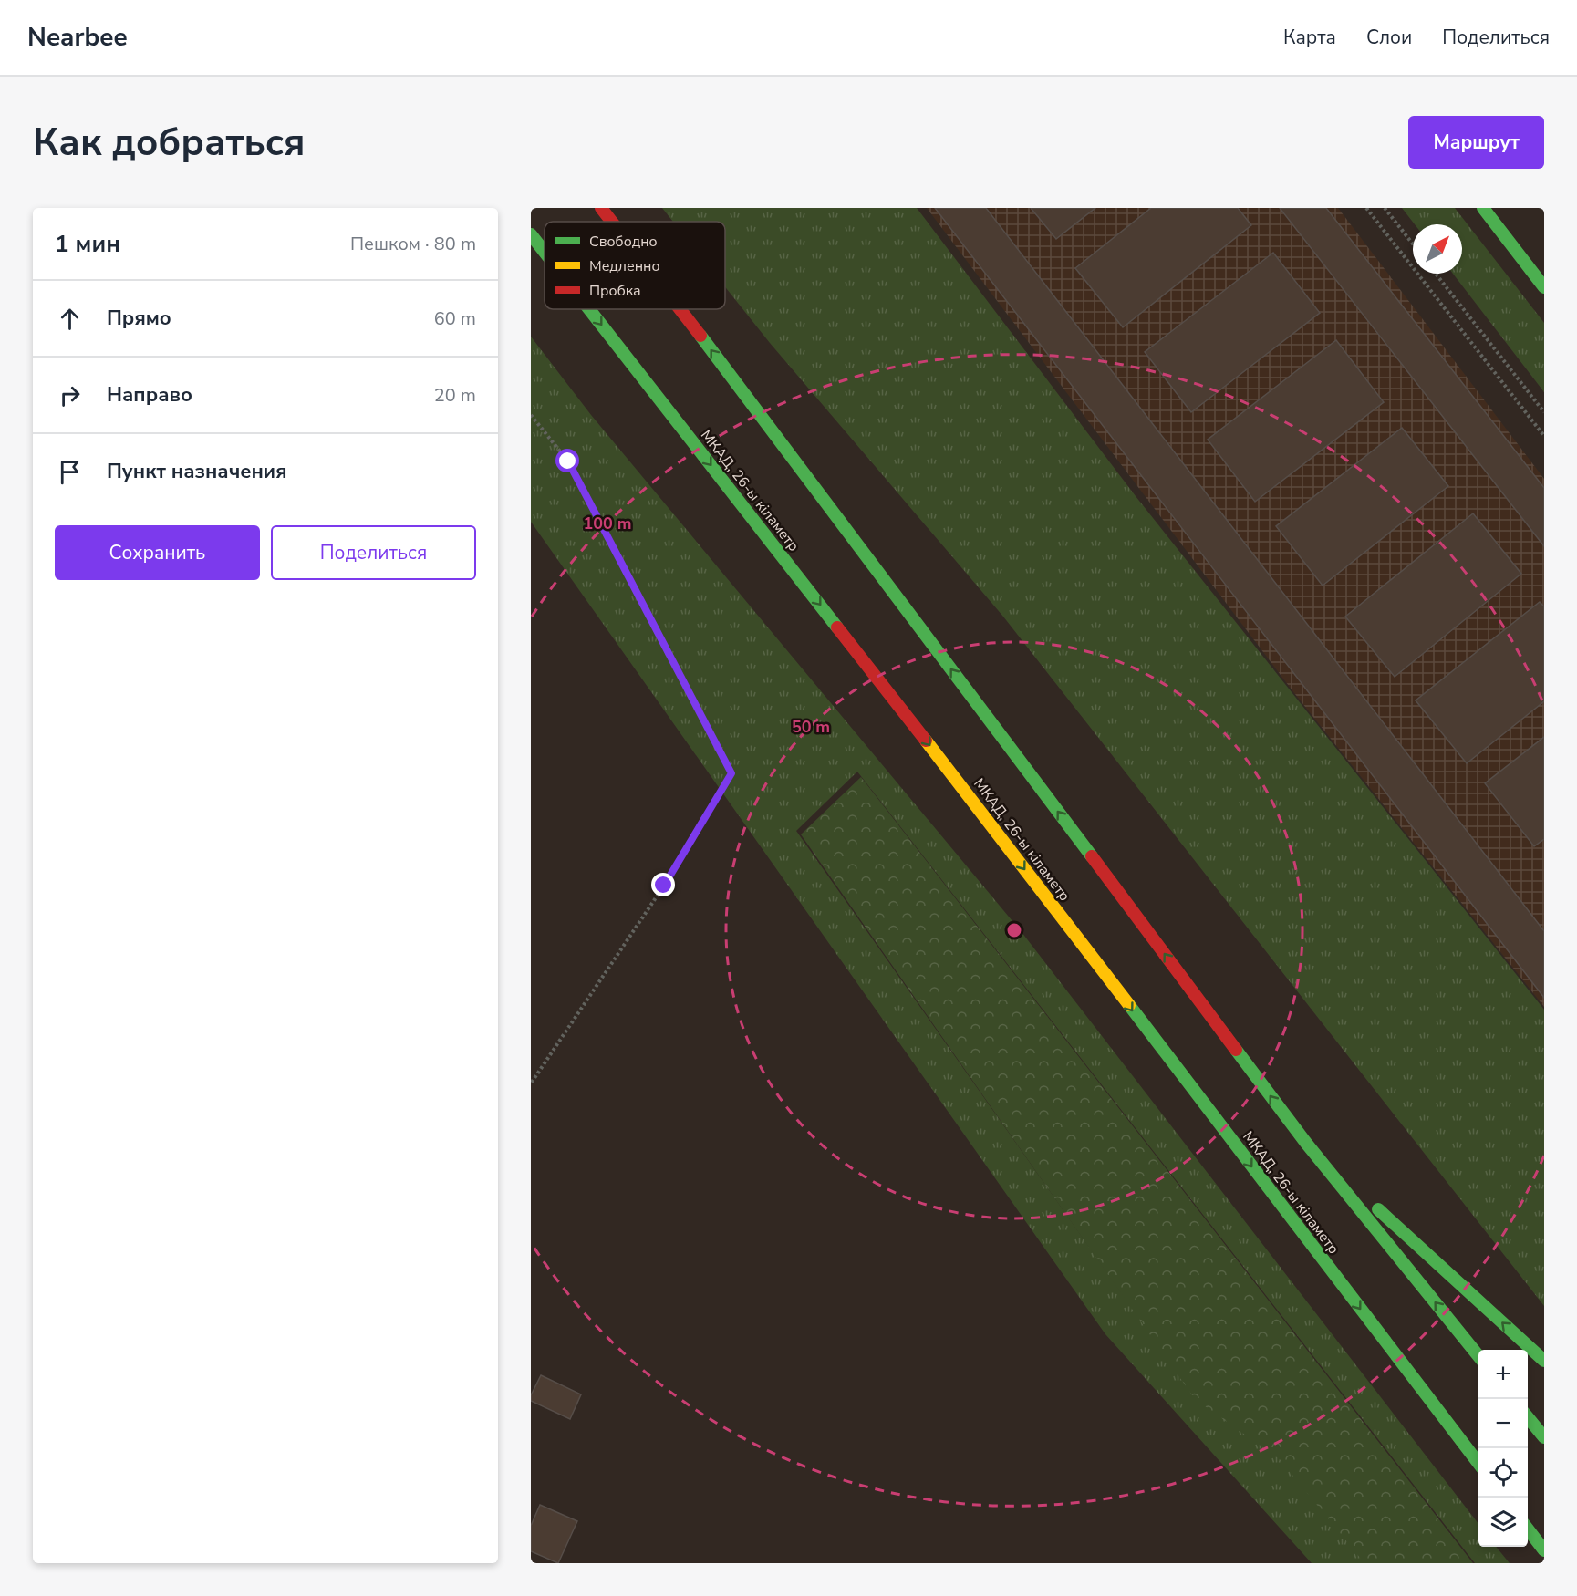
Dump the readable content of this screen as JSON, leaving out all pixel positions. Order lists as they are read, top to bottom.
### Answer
{
  "streets": {
    "main road": ["МКАД, 26-ы кіламетр"]
  },
  "legend": ["Свободно", "Медленно", "Пробка"],
  "north": "top right",
  "page": {
    "header": "Nearbee",
    "nav": ["Карта", "Слои", "Поделиться"],
    "buttons": [
      "Маршрут",
      ["Сохранить", "Поделиться"]
    ],
    "title": "Как добраться",
    "heading": ["1 мин", "Пешком · 80 m"],
    "list": [
      ["Прямо", "60 m"],
      ["Направо", "20 m"],
      "Пункт назначения"
    ],
    "map_buttons": ["+", "−"]
  },
  "rings": ["100 m", "50 m"]
}
